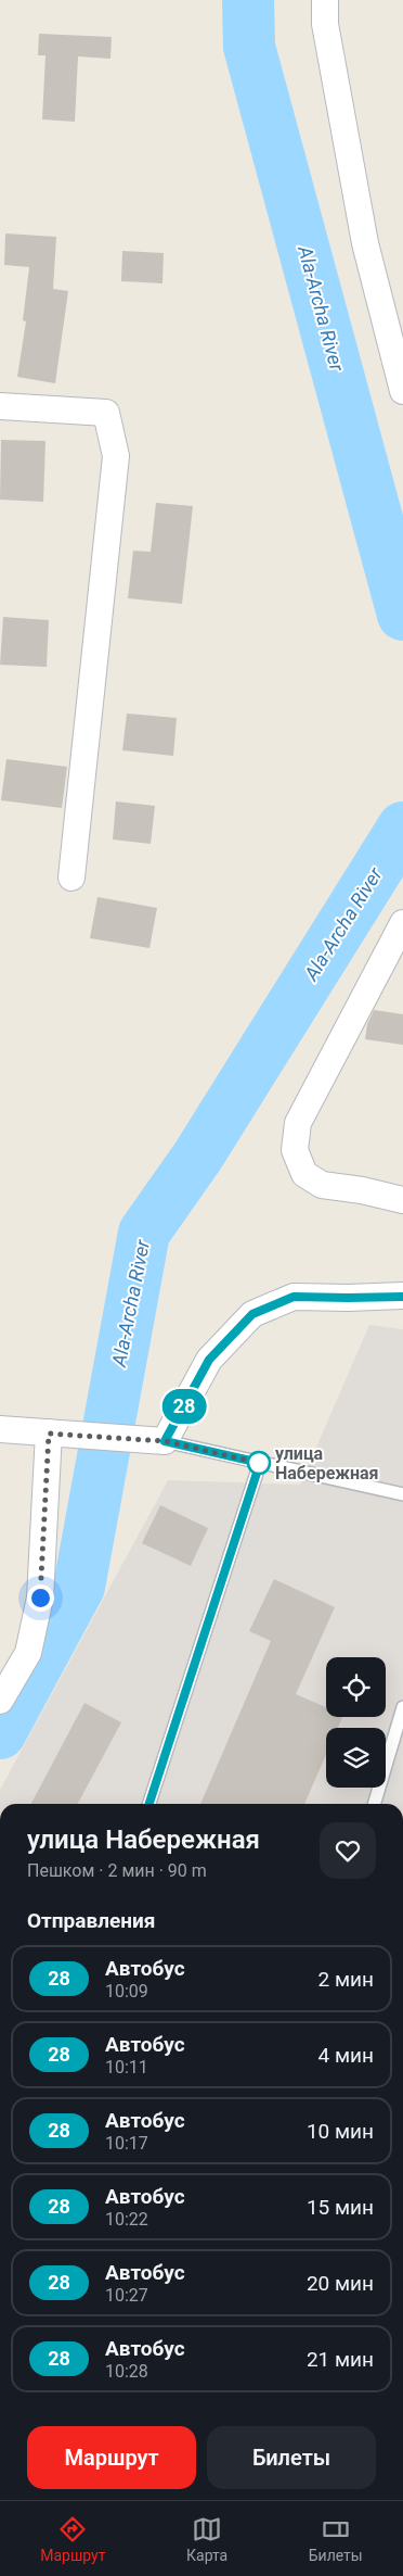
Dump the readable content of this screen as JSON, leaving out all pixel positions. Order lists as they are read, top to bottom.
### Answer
{
  "water": ["Ala-Archa River"],
  "places": ["улица Набережная"],
  "lines": ["bus line 28"],
  "page": {
    "on_map": "28",
    "heading": [
      ["улица Набережная", "Пешком · 2 мин · 90 m"],
      "Отправления"
    ],
    "list": [
      {
        "mark": "28",
        "name": "Автобус",
        "note": "10:09",
        "value": "2 мин"
      },
      {
        "mark": "28",
        "name": "Автобус",
        "note": "10:11",
        "value": "4 мин"
      },
      {
        "mark": "28",
        "name": "Автобус",
        "note": "10:17",
        "value": "10 мин"
      },
      {
        "mark": "28",
        "name": "Автобус",
        "note": "10:22",
        "value": "15 мин"
      },
      {
        "mark": "28",
        "name": "Автобус",
        "note": "10:27",
        "value": "20 мин"
      },
      {
        "mark": "28",
        "name": "Автобус",
        "note": "10:28",
        "value": "21 мин"
      }
    ],
    "buttons": ["Маршрут", "Билеты"],
    "tabs": ["Маршрут", "Карта", "Билеты"]
  }
}
